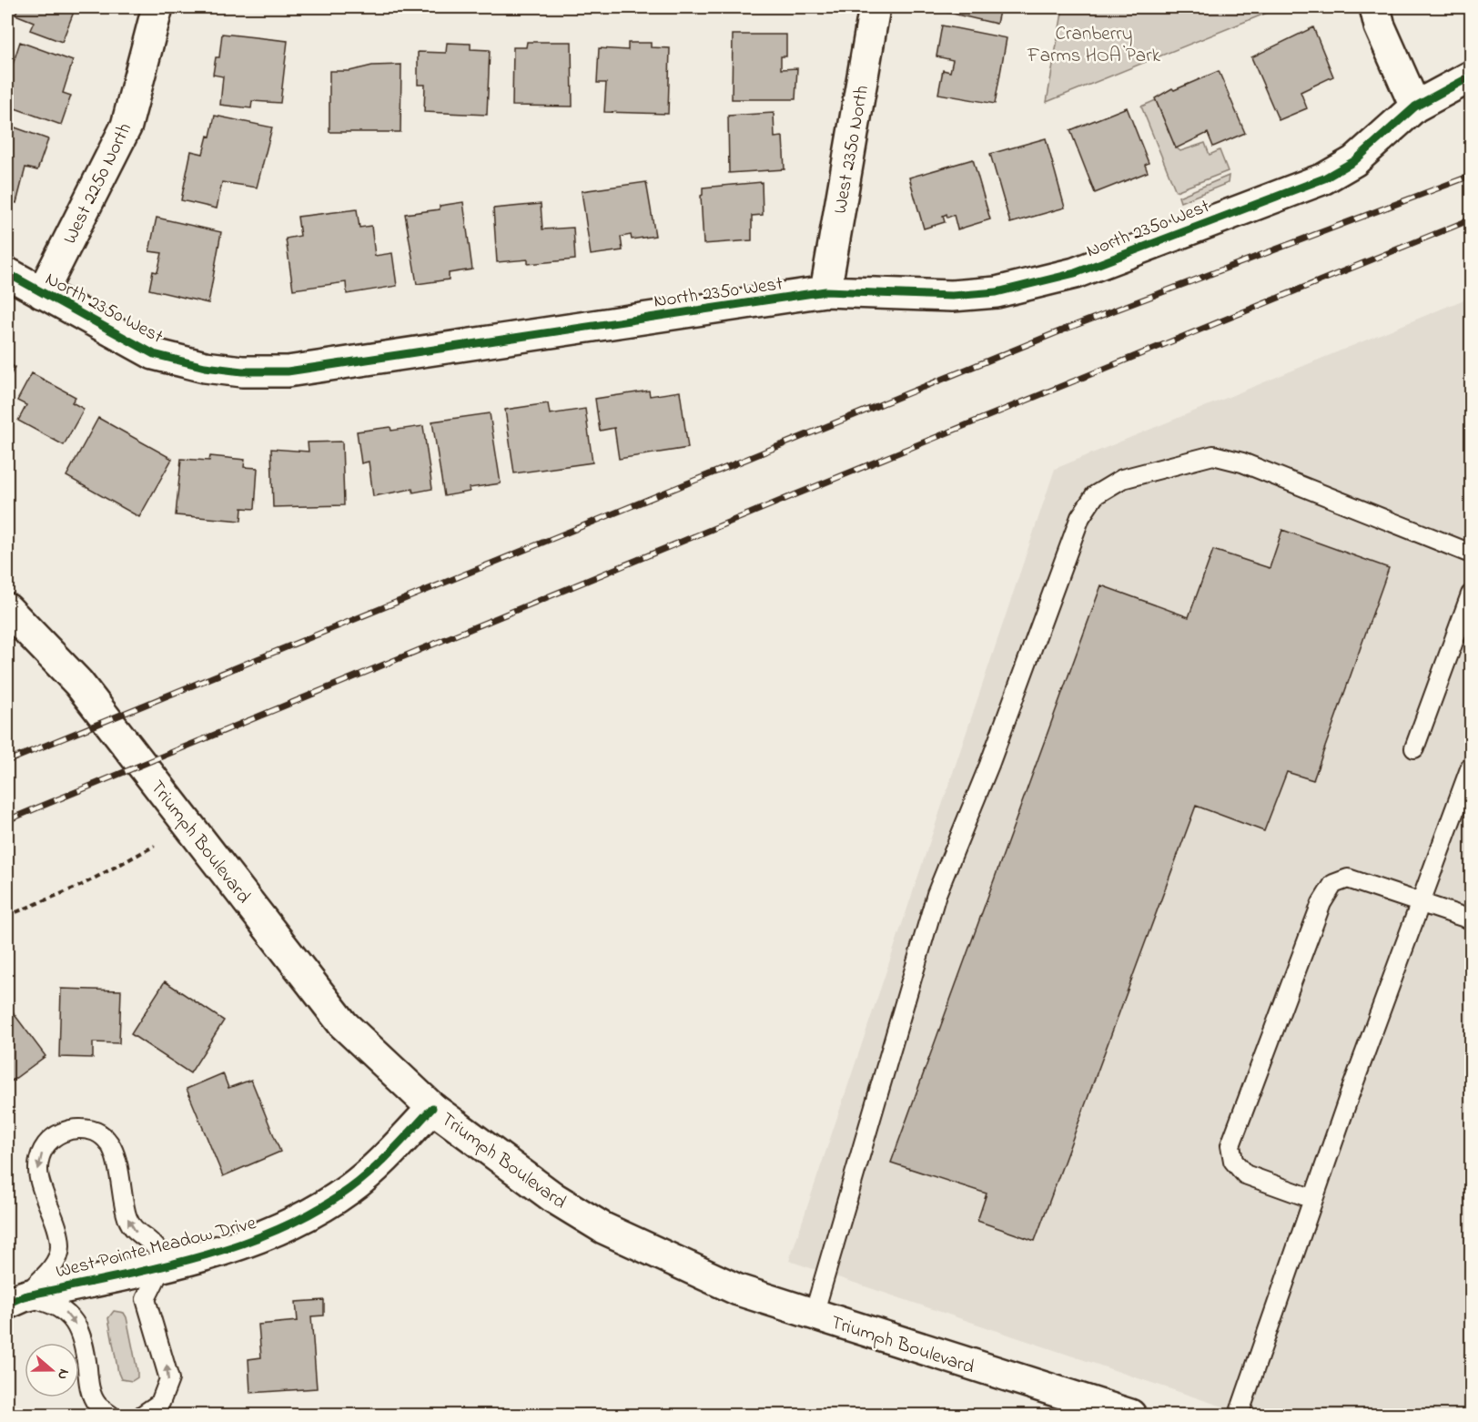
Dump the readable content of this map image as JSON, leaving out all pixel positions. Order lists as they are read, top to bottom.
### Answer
{
  "streets": {
    "street": [
      "West 2350 North",
      "West 2250 North",
      "North 2350 West",
      "Triumph Boulevard",
      "West Pointe Meadow Drive"
    ]
  },
  "crossings": [
    ["West 2350 North", "North 2350 West"],
    ["West 2250 North", "North 2350 West"],
    ["Triumph Boulevard", "West Pointe Meadow Drive"]
  ],
  "parks": ["Cranberry Farms HOA Park"],
  "north": "right"
}
